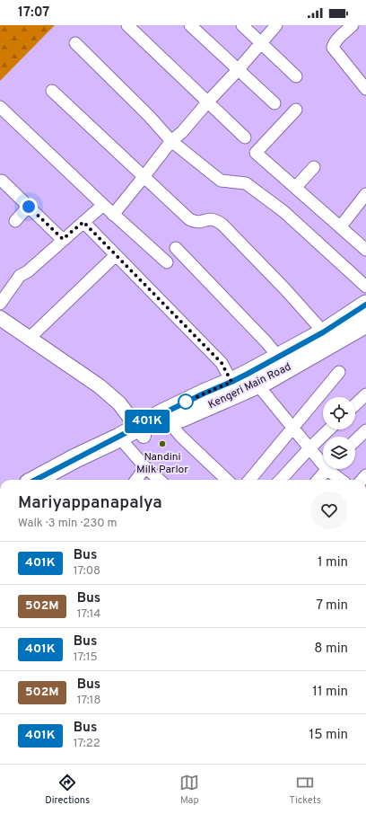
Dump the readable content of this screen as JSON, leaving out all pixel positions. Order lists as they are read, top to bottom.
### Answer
{
  "streets": {
    "main road": ["Kengeri Main Road"]
  },
  "places": ["Nandini Milk Parlor"],
  "lines": ["bus line 401K"],
  "page": {
    "status": "17:07",
    "on_map": "401K",
    "heading": ["Mariyappanapalya", "Walk · 3 min · 230 m"],
    "list": [
      {
        "mark": "401K",
        "name": "Bus",
        "note": "17:08",
        "value": "1 min"
      },
      {
        "mark": "502M",
        "name": "Bus",
        "note": "17:14",
        "value": "7 min"
      },
      {
        "mark": "401K",
        "name": "Bus",
        "note": "17:15",
        "value": "8 min"
      },
      {
        "mark": "502M",
        "name": "Bus",
        "note": "17:18",
        "value": "11 min"
      },
      {
        "mark": "401K",
        "name": "Bus",
        "note": "17:22",
        "value": "15 min"
      }
    ],
    "tabs": ["Directions", "Map", "Tickets"]
  }
}
